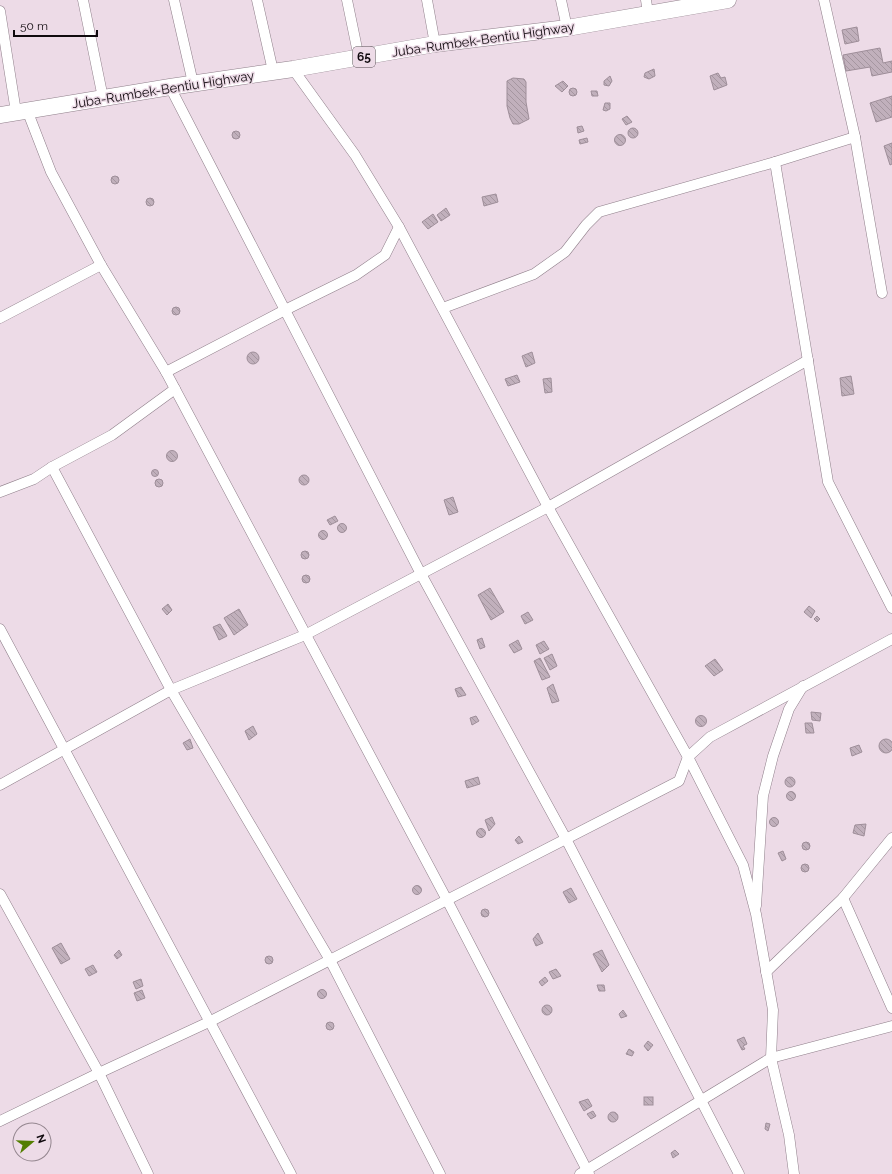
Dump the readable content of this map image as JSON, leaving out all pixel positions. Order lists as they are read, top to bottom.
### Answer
{
  "streets": {
    "main road": ["Juba-Rumbek-Bentiu Highway", "65"]
  },
  "scale_bar": "50 m",
  "north": "right"
}
